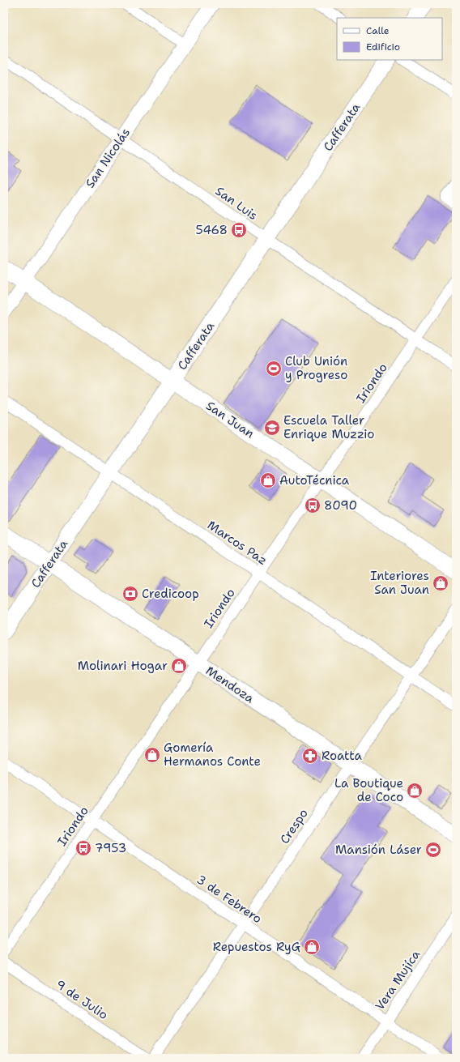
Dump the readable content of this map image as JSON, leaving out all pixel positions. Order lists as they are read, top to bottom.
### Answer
{
  "streets": {
    "main road": ["Cafferata", "San Juan", "Mendoza"],
    "street": [
      "San Nicolás",
      "San Luis",
      "Iriondo",
      "Marcos Paz",
      "Crespo",
      "3 de Febrero",
      "Vera Mujíca",
      "9 de Julio"
    ]
  },
  "crossings": [
    ["Cafferata", "San Luis"],
    ["Cafferata", "San Juan"],
    ["Cafferata", "Marcos Paz"],
    ["Cafferata", "Mendoza"],
    ["San Nicolás", "San Luis"],
    ["San Nicolás", "San Juan"],
    ["San Luis", "Iriondo"],
    ["Iriondo", "San Juan"],
    ["Iriondo", "Marcos Paz"],
    ["Iriondo", "Mendoza"],
    ["Iriondo", "3 de Febrero"],
    ["Marcos Paz", "Crespo"],
    ["Mendoza", "Crespo"],
    ["Crespo", "3 de Febrero"],
    ["3 de Febrero", "Vera Mujíca"]
  ],
  "places": {
    "bus stop": ["5468", "8090", "7953"],
    "sports": ["Club Unión y Progreso", "Mansión Láser"],
    "school or university": ["Escuela Taller Enrique Muzzio"],
    "shop": [
      "AutoTécnica",
      "Interiores San Juan",
      "Molinari Hogar",
      "Gomería Hermanos Conte",
      "La Boutique de Coco",
      "Repuestos RyG"
    ],
    "bank": ["Credicoop"],
    "pharmacy": ["Roatta"]
  },
  "legend": ["Calle", "Edificio"]
}
